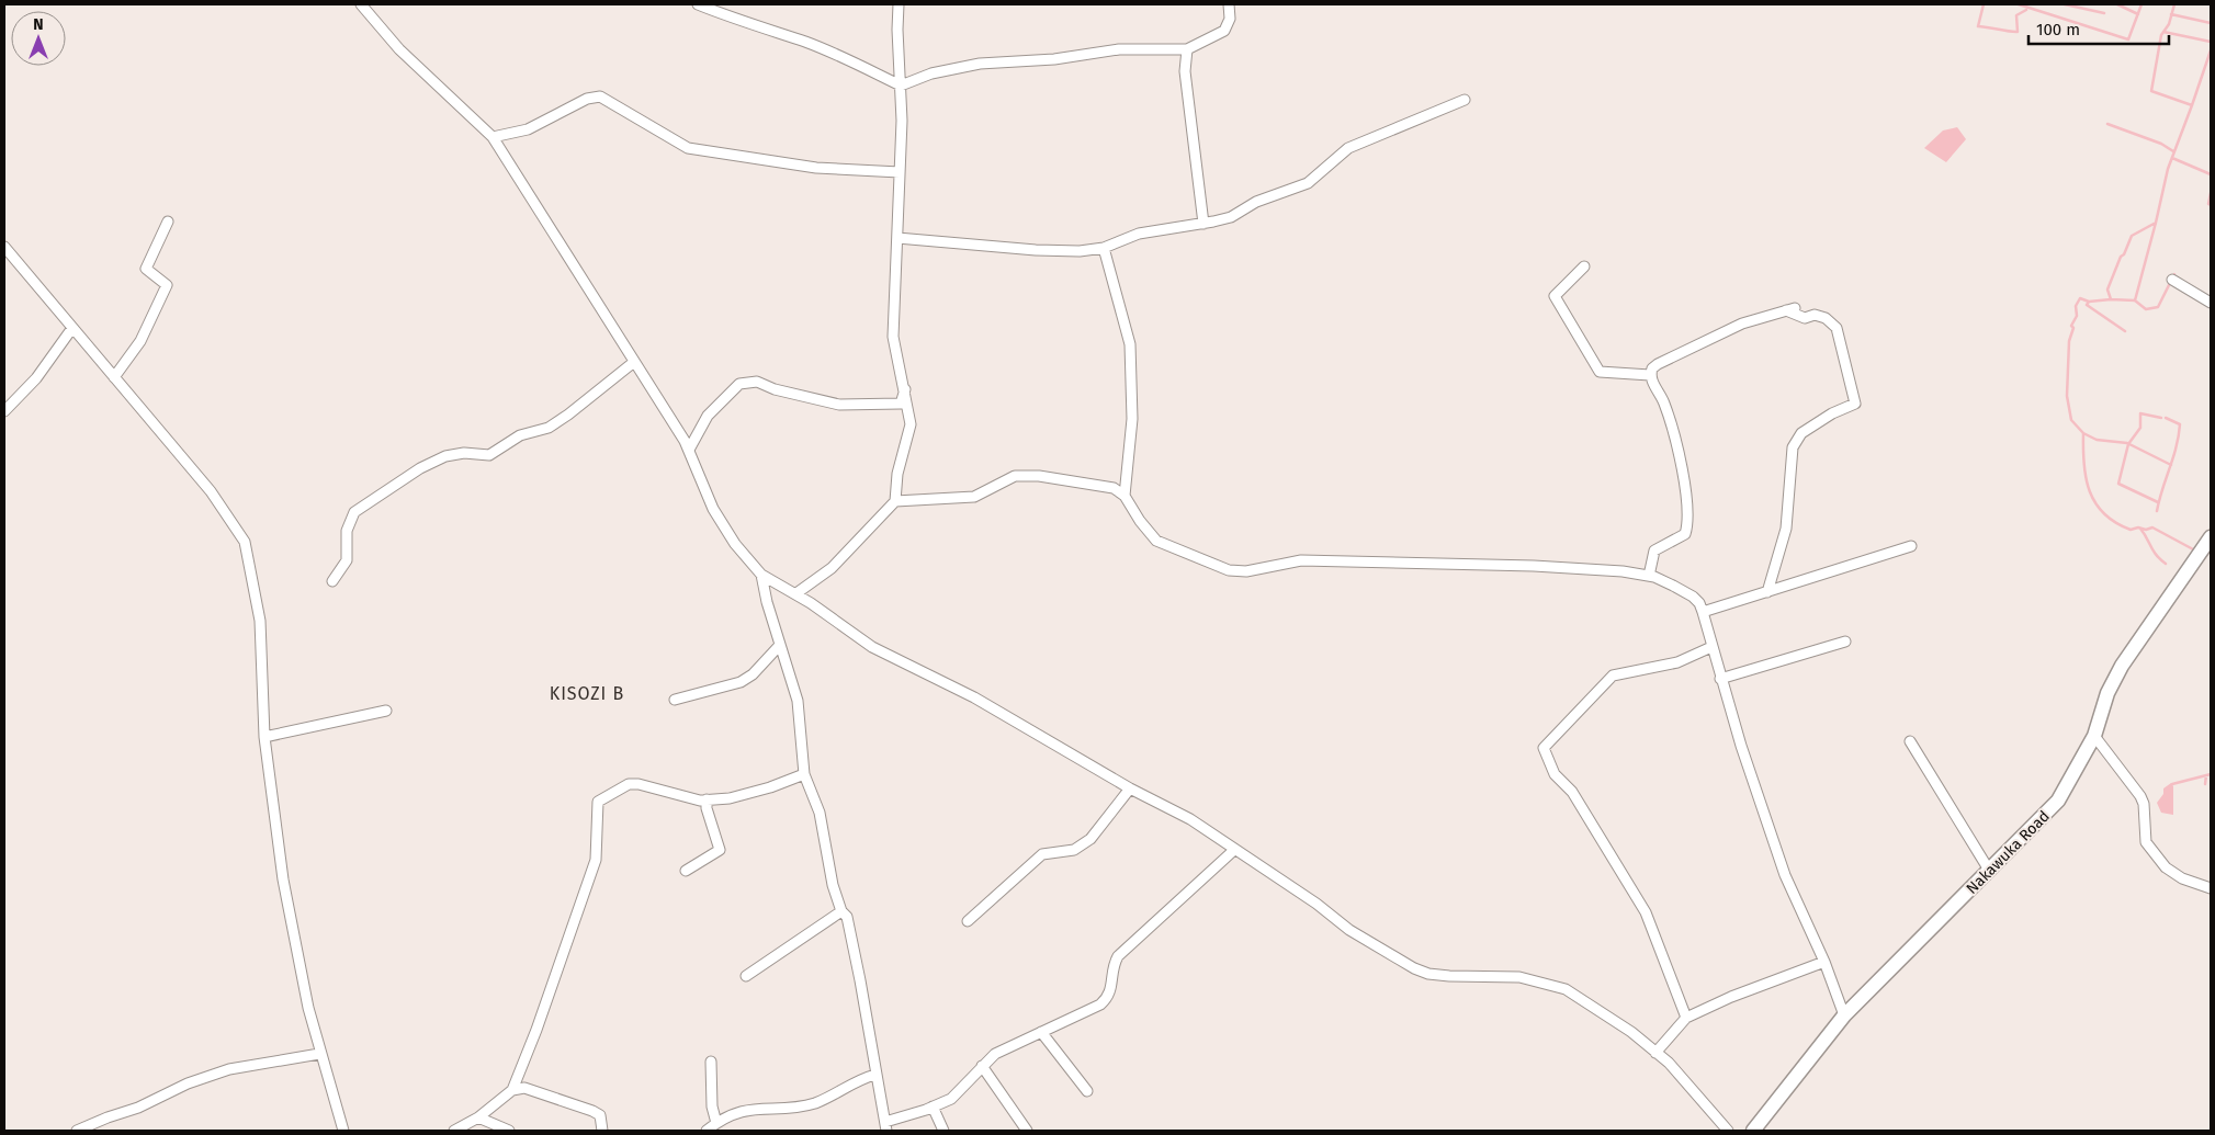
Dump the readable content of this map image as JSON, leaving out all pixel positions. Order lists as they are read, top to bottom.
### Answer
{
  "streets": {
    "main road": ["Nakawuka Road"]
  },
  "districts": ["KISOZI B"],
  "scale_bar": "100 m",
  "north": "top"
}
